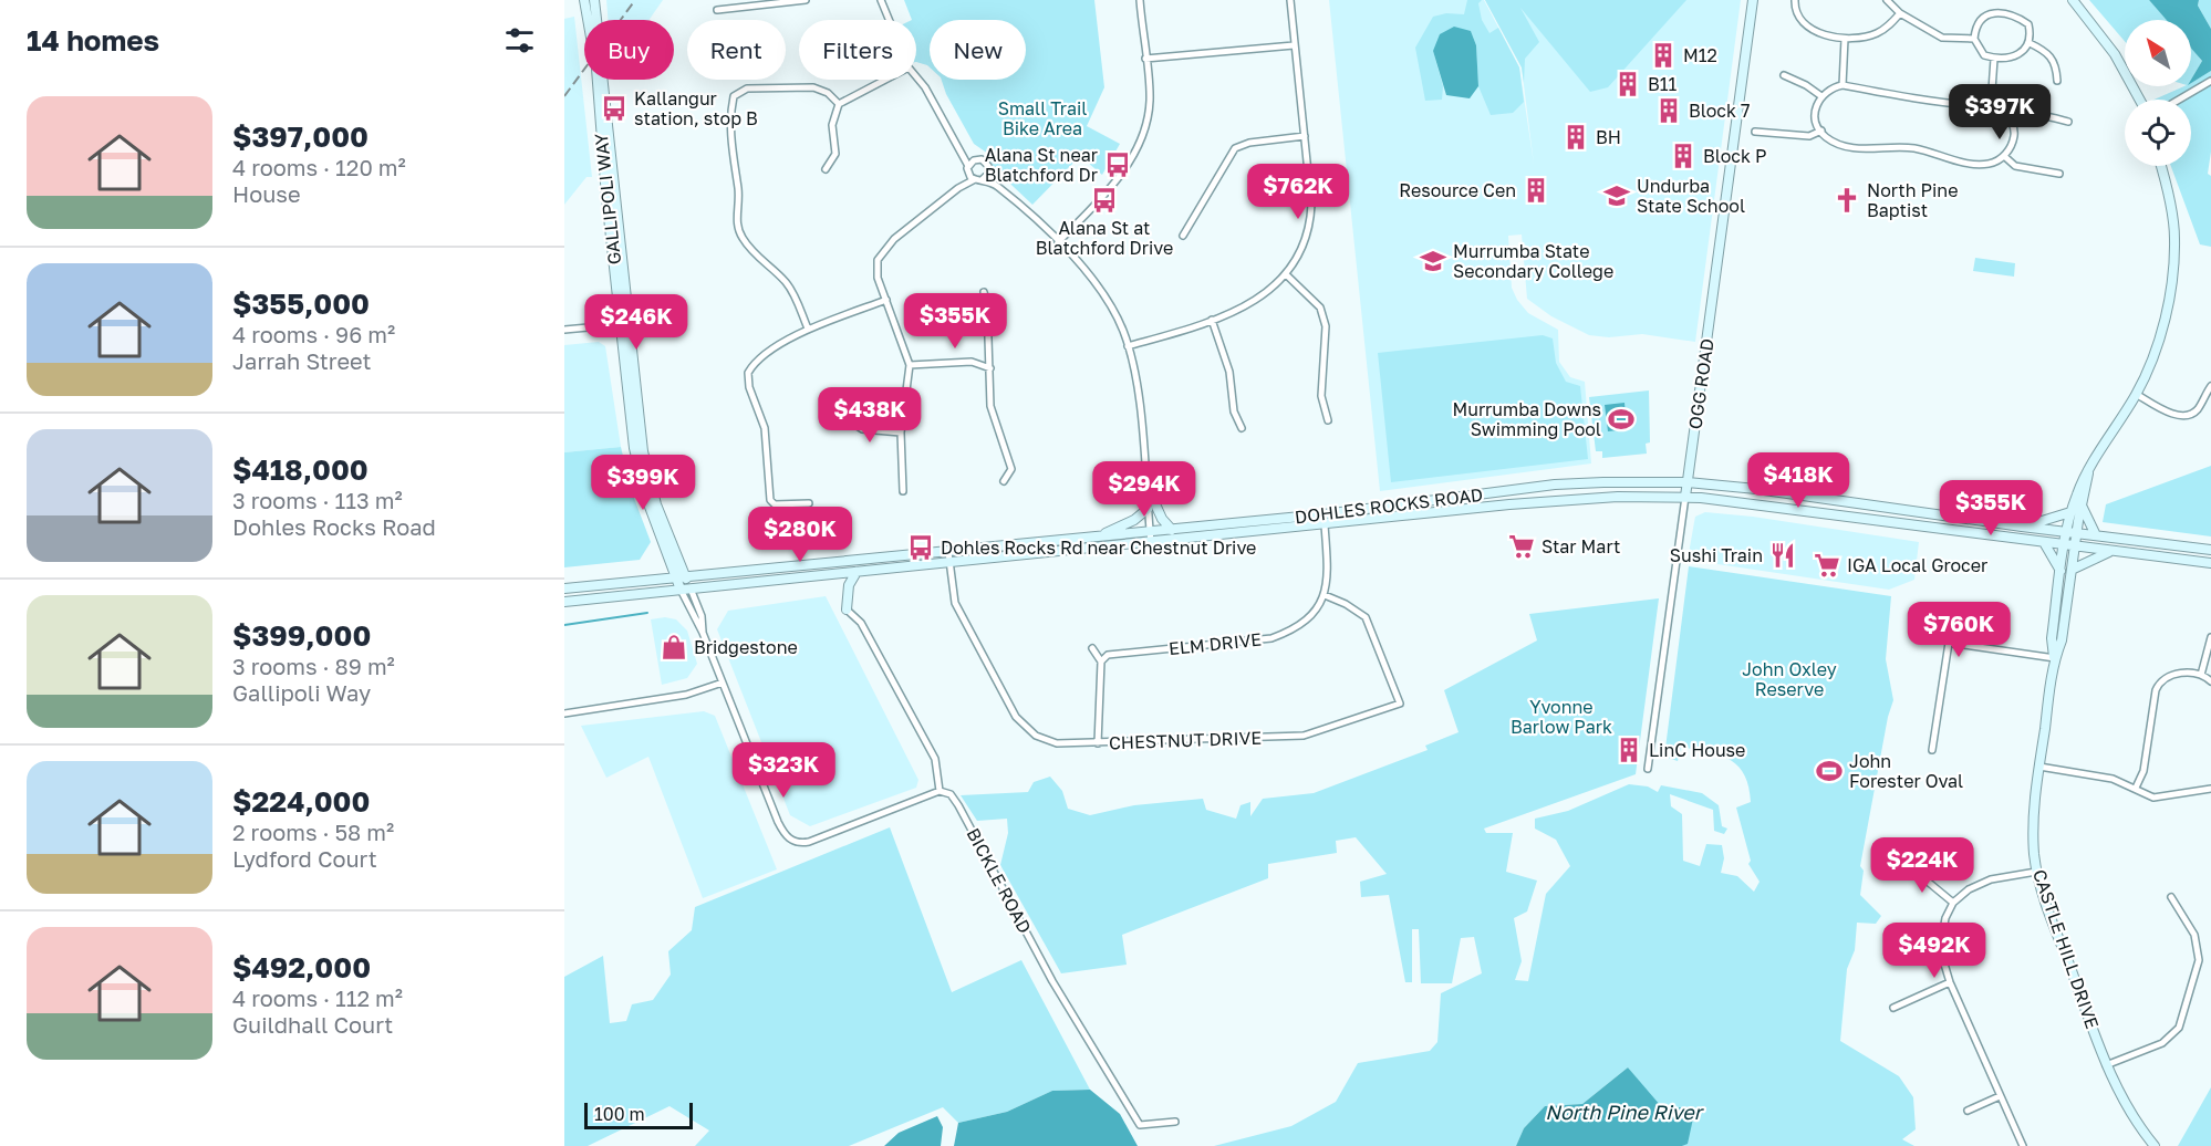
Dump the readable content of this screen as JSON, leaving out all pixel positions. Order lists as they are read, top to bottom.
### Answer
{
  "streets": {
    "main road": [
      "GALLIPOLI WAY",
      "OGG ROAD",
      "DOHLES ROCKS ROAD",
      "CASTLE HILL DRIVE"
    ],
    "street": ["ELM DRIVE", "CHESTNUT DRIVE", "BICKLE ROAD"]
  },
  "crossings": [
    ["GALLIPOLI WAY", "DOHLES ROCKS ROAD"],
    ["OGG ROAD", "DOHLES ROCKS ROAD"],
    ["DOHLES ROCKS ROAD", "CHESTNUT DRIVE"],
    ["DOHLES ROCKS ROAD", "CASTLE HILL DRIVE"],
    ["ELM DRIVE", "CHESTNUT DRIVE"]
  ],
  "water": ["North Pine River"],
  "parks": ["Small Trail Bike Area", "John Oxley Reserve", "Yvonne Barlow Park"],
  "places": {
    "building": [
      "M12",
      "B11",
      "Block 7",
      "BH",
      "Block P",
      "Resource Cen",
      "LinC House"
    ],
    "bus stop": [
      "Kallangur station, stop B",
      "Alana St near Blatchford Dr",
      "Alana St at Blatchford Drive",
      "Dohles Rocks Rd near Chestnut Drive"
    ],
    "school or university": ["Undurba State School", "Murrumba State Secondary College"],
    "church": ["North Pine Baptist"],
    "sports": ["Murrumba Downs Swimming Pool", "John Forester Oval"],
    "supermarket": ["Star Mart", "IGA Local Grocer"],
    "restaurant": ["Sushi Train"],
    "shop": ["Bridgestone"]
  },
  "scale_bar": "100 m",
  "north": "top left",
  "page": {
    "heading": "14 homes",
    "chip": [
      "Buy",
      "Rent",
      "Filters",
      "New"
    ],
    "list": [
      {
        "name": "$397,000",
        "note": "4 rooms · 120 m² · House"
      },
      {
        "name": "$355,000",
        "note": "4 rooms · 96 m² · Jarrah Street"
      },
      {
        "name": "$418,000",
        "note": "3 rooms · 113 m² · Dohles Rocks Road"
      },
      {
        "name": "$399,000",
        "note": "3 rooms · 89 m² · Gallipoli Way"
      },
      {
        "name": "$224,000",
        "note": "2 rooms · 58 m² · Lydford Court"
      },
      {
        "name": "$492,000",
        "note": "4 rooms · 112 m² · Guildhall Court"
      }
    ],
    "price": [
      "$397K",
      "$762K",
      "$355K",
      "$246K",
      "$438K",
      "$418K",
      "$399K",
      "$294K",
      "$355K",
      "$280K",
      "$760K",
      "$323K",
      "$224K",
      "$492K"
    ],
    "scale": "100 m"
  }
}
